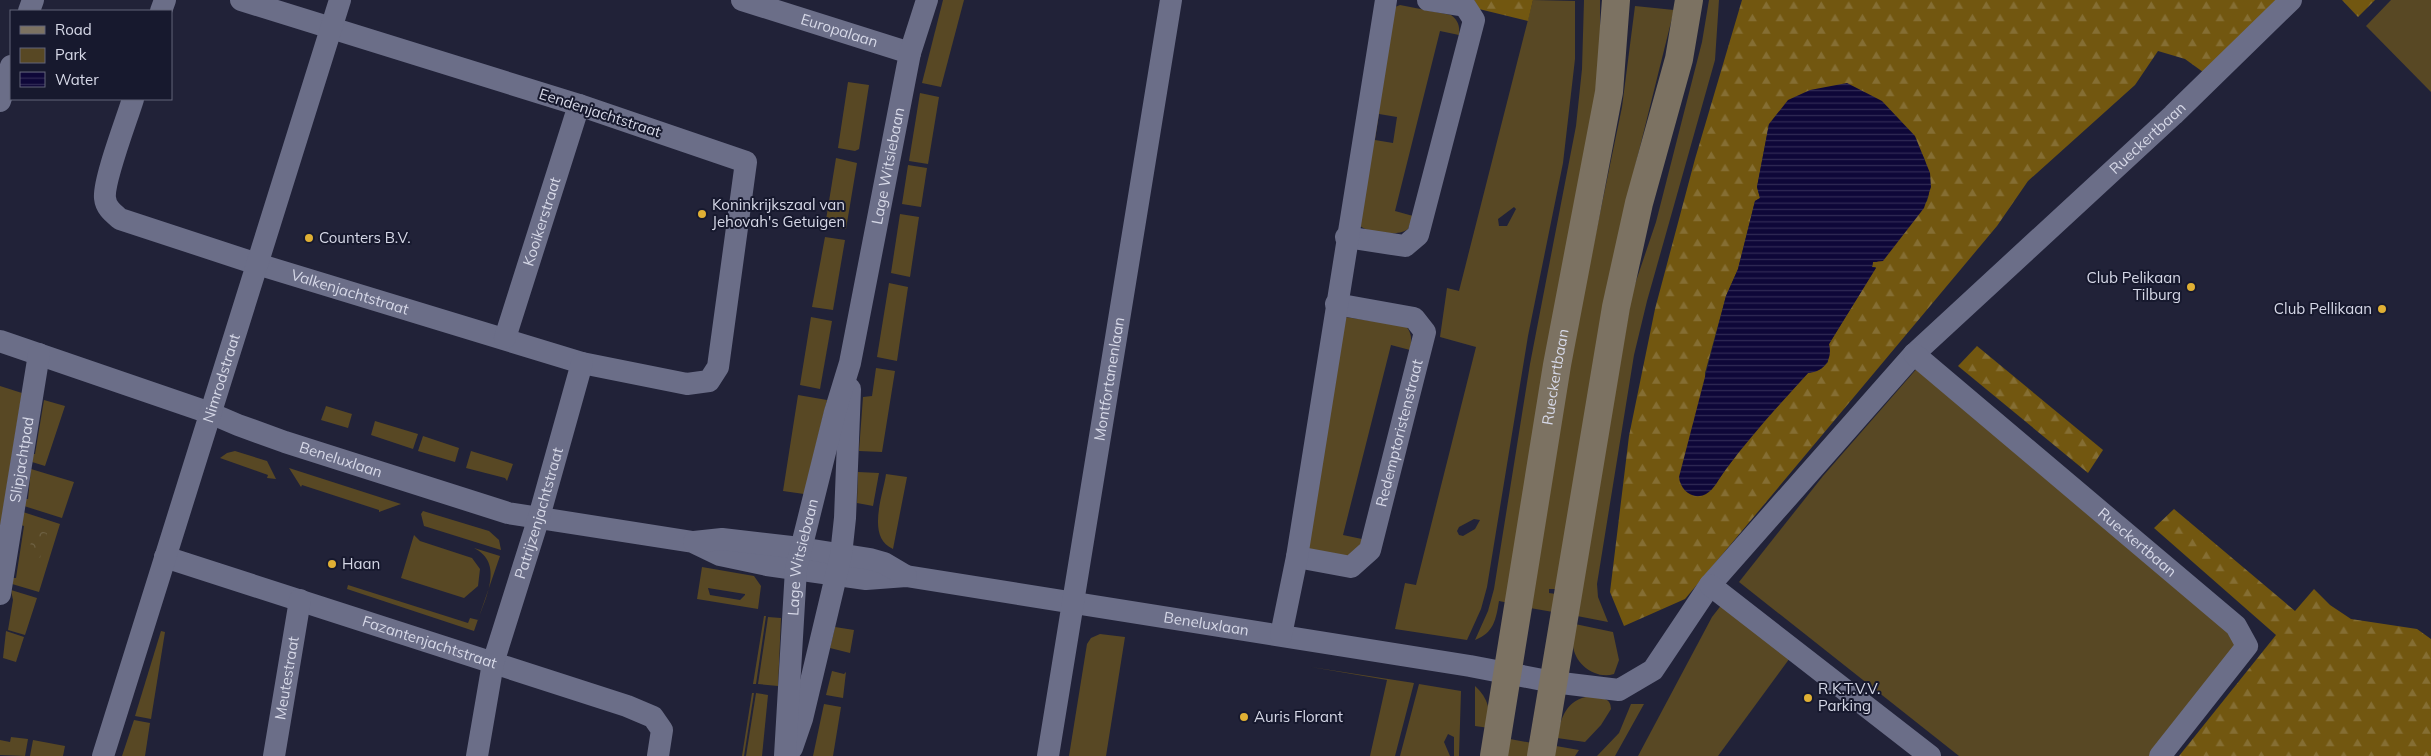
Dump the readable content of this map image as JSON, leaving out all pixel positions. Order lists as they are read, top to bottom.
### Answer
{
  "streets": {
    "main road": ["Rueckertbaan"],
    "street": [
      "Europalaan",
      "Eendenjachtstraat",
      "Lage Witsiebaan",
      "Kooikerstraat",
      "Valkenjachtstraat",
      "Nimrodstraat",
      "Montfortanenlaan",
      "Redemptoristenstraat",
      "Slipjachtpad",
      "Beneluxlaan",
      "Patrijzenjachtstraat",
      "Fazantenjachtstraat",
      "Meutestraat"
    ]
  },
  "crossings": [
    ["Europalaan", "Lage Witsiebaan"],
    ["Eendenjachtstraat", "Kooikerstraat"],
    ["Eendenjachtstraat", "Valkenjachtstraat"],
    ["Eendenjachtstraat", "Nimrodstraat"],
    ["Rueckertbaan", "Beneluxlaan"],
    ["Lage Witsiebaan", "Beneluxlaan"],
    ["Kooikerstraat", "Valkenjachtstraat"],
    ["Valkenjachtstraat", "Nimrodstraat"],
    ["Valkenjachtstraat", "Patrijzenjachtstraat"],
    ["Nimrodstraat", "Beneluxlaan"],
    ["Nimrodstraat", "Fazantenjachtstraat"],
    ["Montfortanenlaan", "Beneluxlaan"],
    ["Slipjachtpad", "Beneluxlaan"],
    ["Beneluxlaan", "Patrijzenjachtstraat"],
    ["Patrijzenjachtstraat", "Fazantenjachtstraat"],
    ["Fazantenjachtstraat", "Meutestraat"]
  ],
  "places": [
    "Koninkrijkszaal van Jehovah's Getuigen",
    "Counters B.V.",
    "Club Pelikaan Tilburg",
    "Club Pellikaan",
    "Haan",
    "R.K.T.V.V. Parking",
    "Auris Florant"
  ],
  "legend": ["Road", "Park", "Water"]
}
